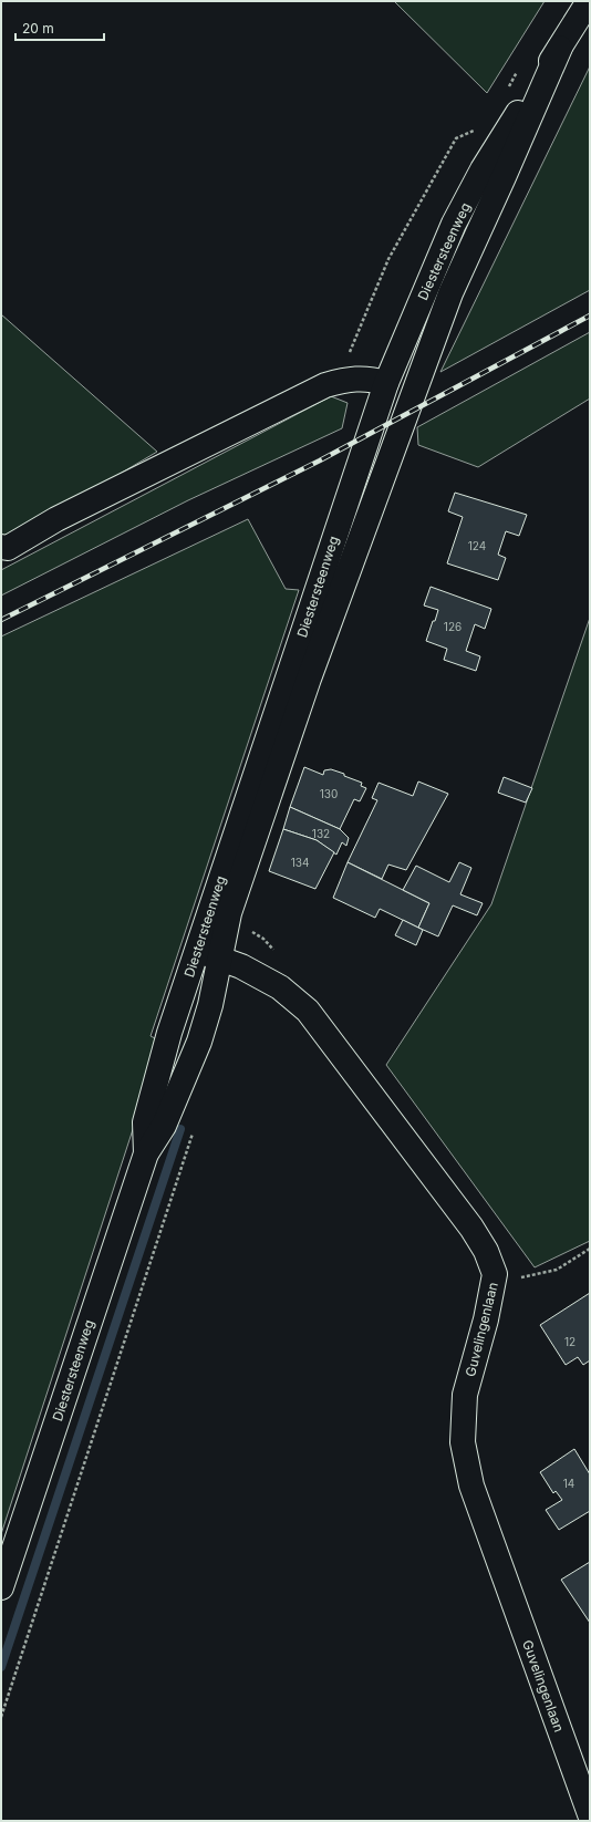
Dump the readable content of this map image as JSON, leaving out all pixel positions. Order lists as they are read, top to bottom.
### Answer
{
  "streets": {
    "main road": ["Diestersteenweg", "Guvelingenlaan"]
  },
  "crossings": [
    ["Diestersteenweg", "Guvelingenlaan"]
  ],
  "house_numbers": [
    "124",
    "126",
    "130",
    "132",
    "134",
    "12",
    "14"
  ],
  "scale_bar": "20 m"
}
